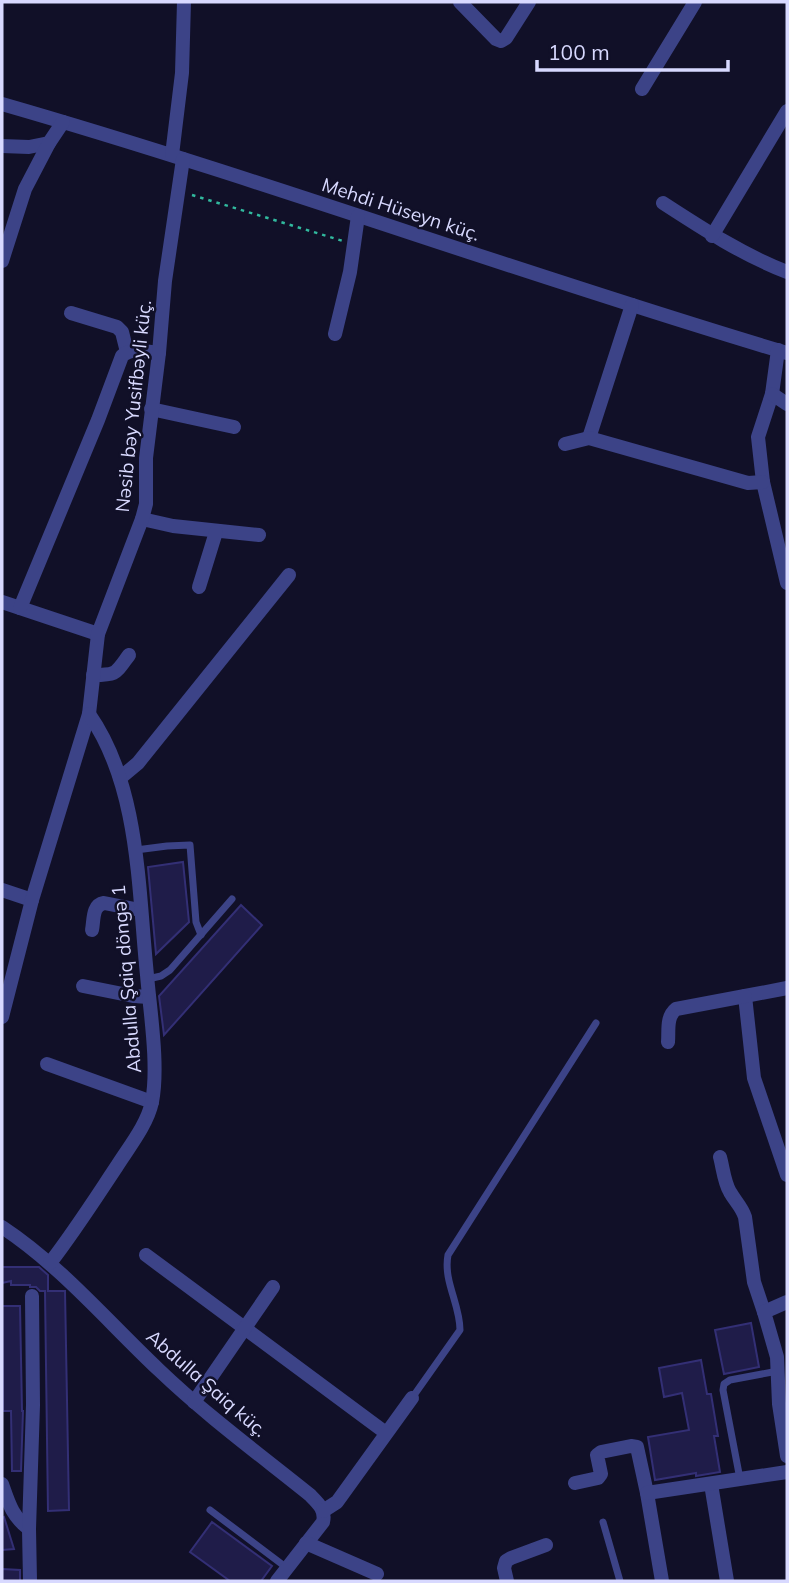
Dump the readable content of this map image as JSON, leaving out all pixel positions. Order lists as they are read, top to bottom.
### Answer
{
  "streets": {
    "street": [
      "Mehdi Hüseyn küç.",
      "Nəsib bəy Yusifbəyli küç.",
      "Abdulla Şaiq döngə 1",
      "Abdulla Şaiq küç."
    ]
  },
  "crossings": [
    ["Mehdi Hüseyn küç.", "Nəsib bəy Yusifbəyli küç."],
    ["Nəsib bəy Yusifbəyli küç.", "Abdulla Şaiq döngə 1"],
    ["Abdulla Şaiq döngə 1", "Abdulla Şaiq küç."]
  ],
  "scale_bar": "100 m"
}
